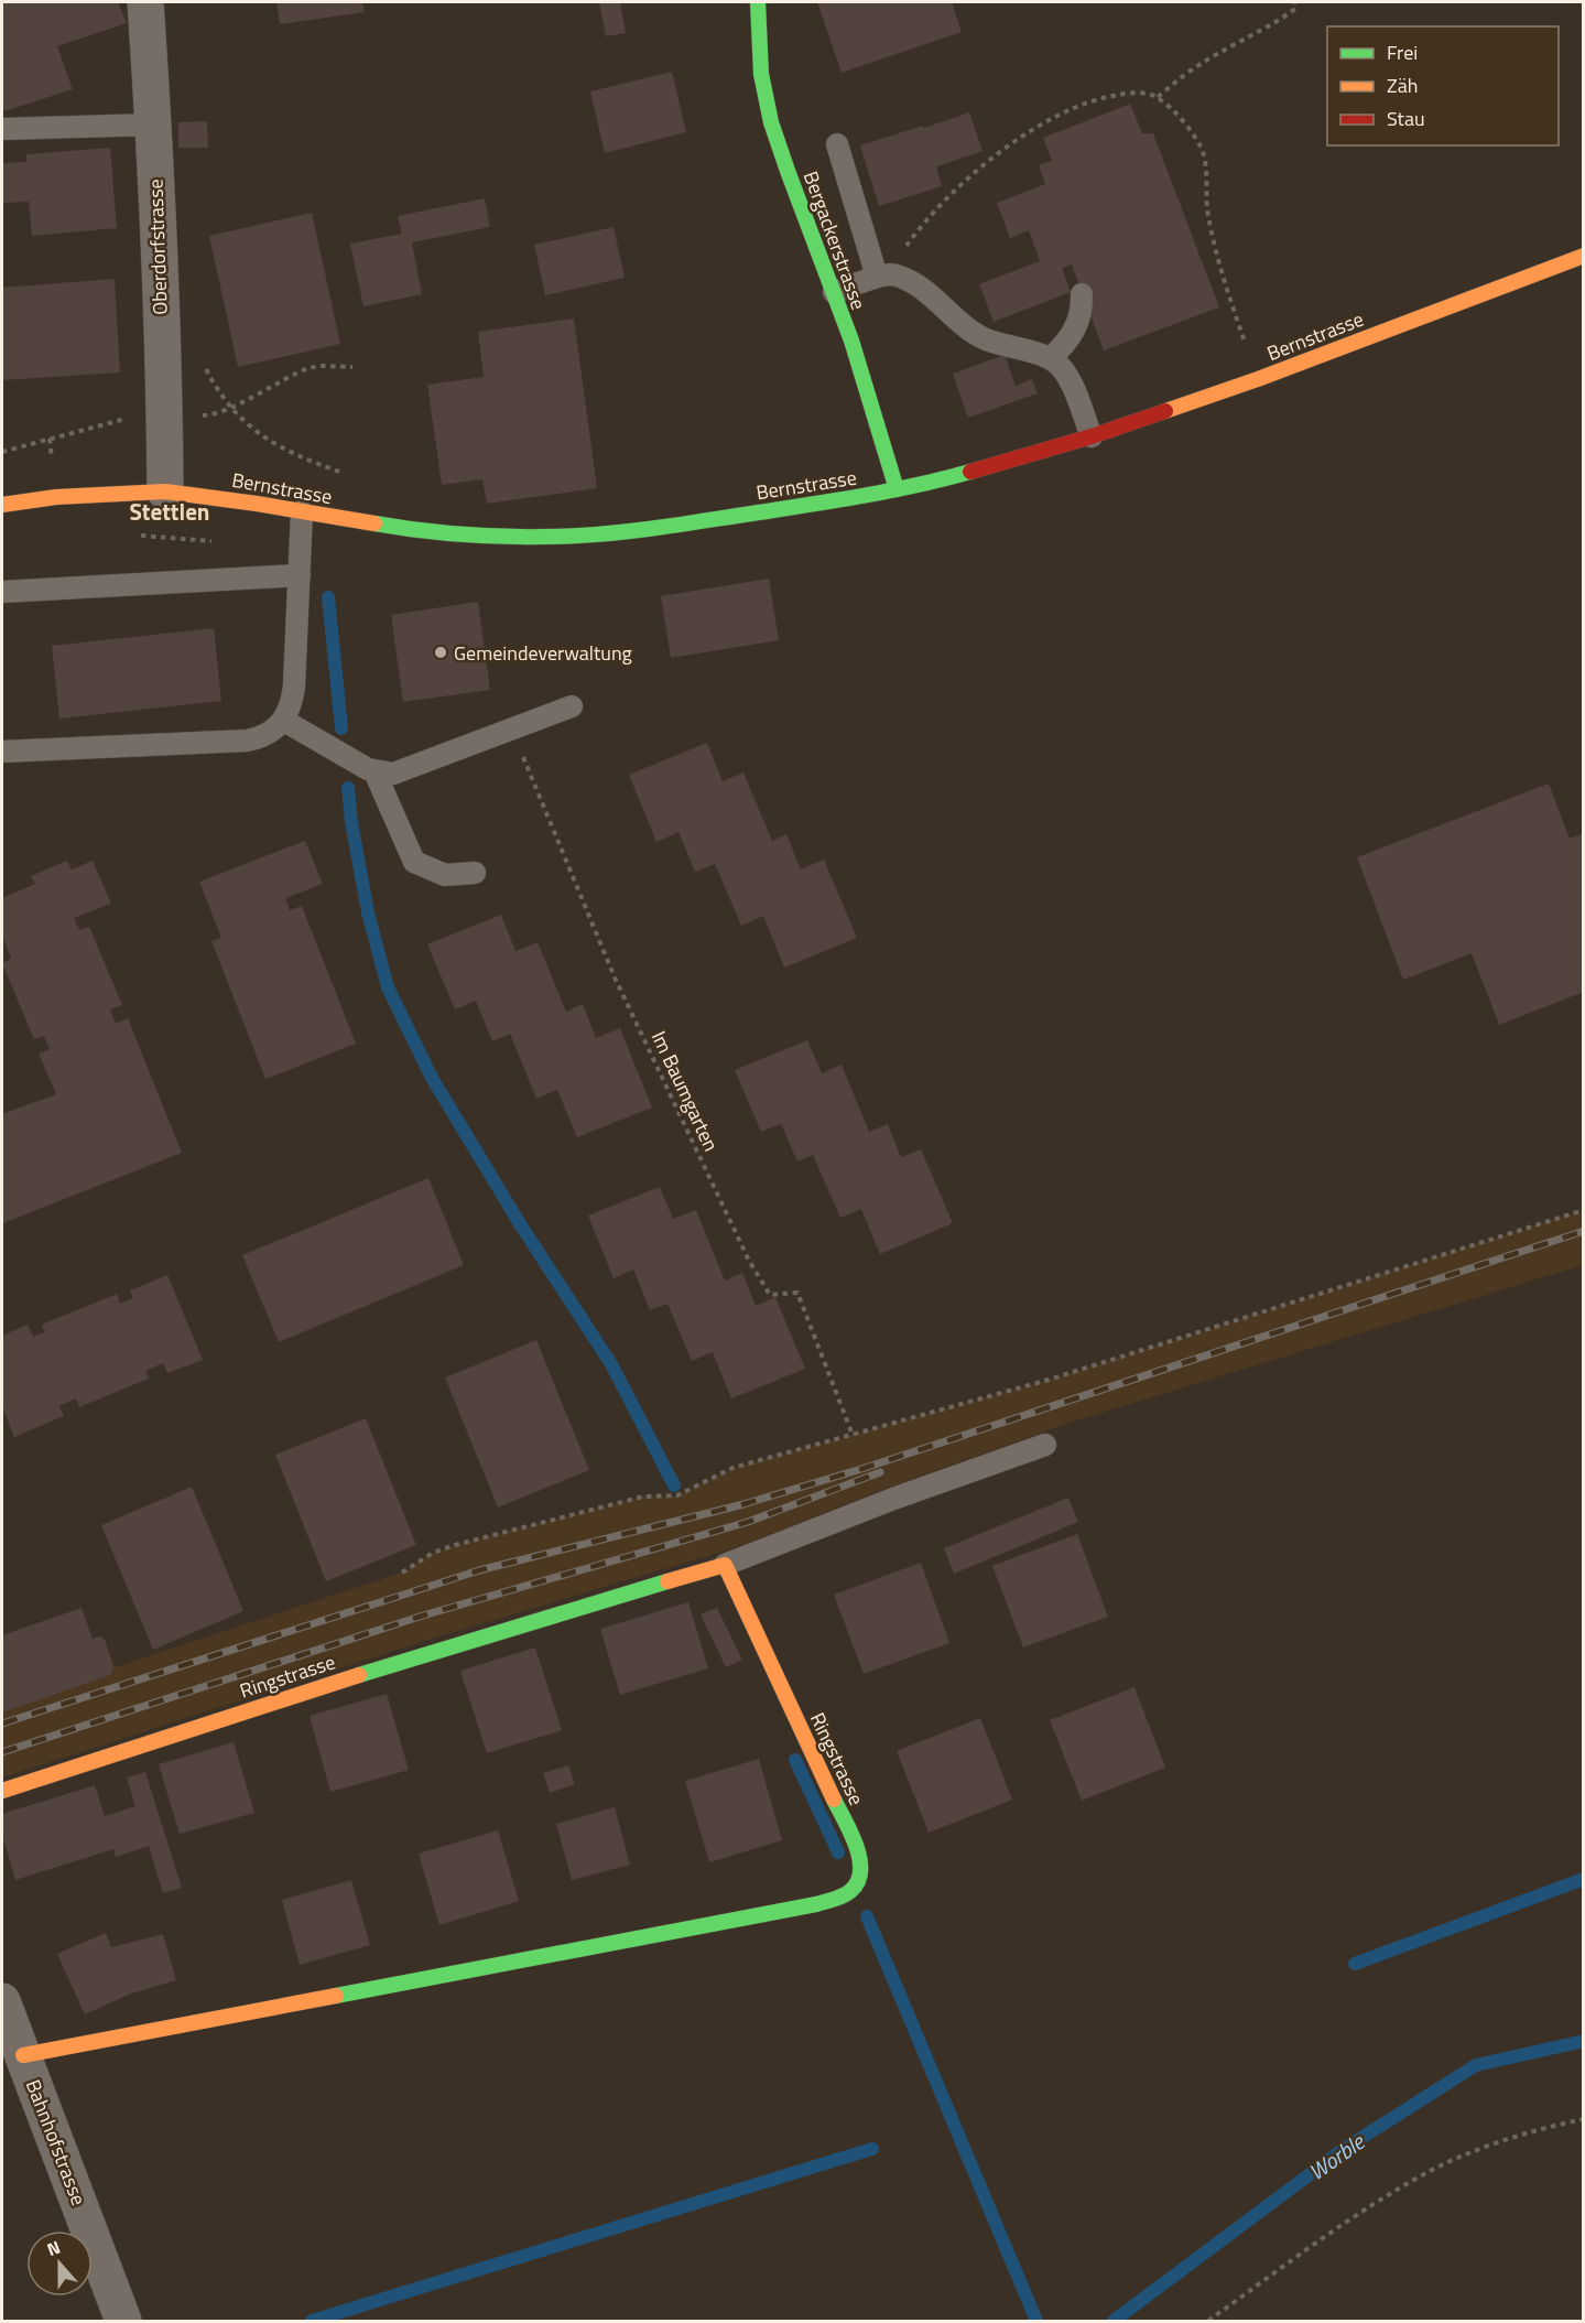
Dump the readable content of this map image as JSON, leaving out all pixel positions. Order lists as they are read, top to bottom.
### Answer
{
  "streets": {
    "street": [
      "Bergackerstrasse",
      "Oberdorfstrasse",
      "Bernstrasse",
      "Ringstrasse",
      "Bahnhofstrasse"
    ],
    "path": ["Im Baumgarten"]
  },
  "crossings": [
    ["Bergackerstrasse", "Bernstrasse"],
    ["Oberdorfstrasse", "Bernstrasse"],
    ["Ringstrasse", "Bahnhofstrasse"]
  ],
  "districts": ["Stettlen"],
  "water": ["Worble"],
  "places": ["Gemeindeverwaltung"],
  "legend": ["Frei", "Zäh", "Stau"],
  "north": "top"
}
